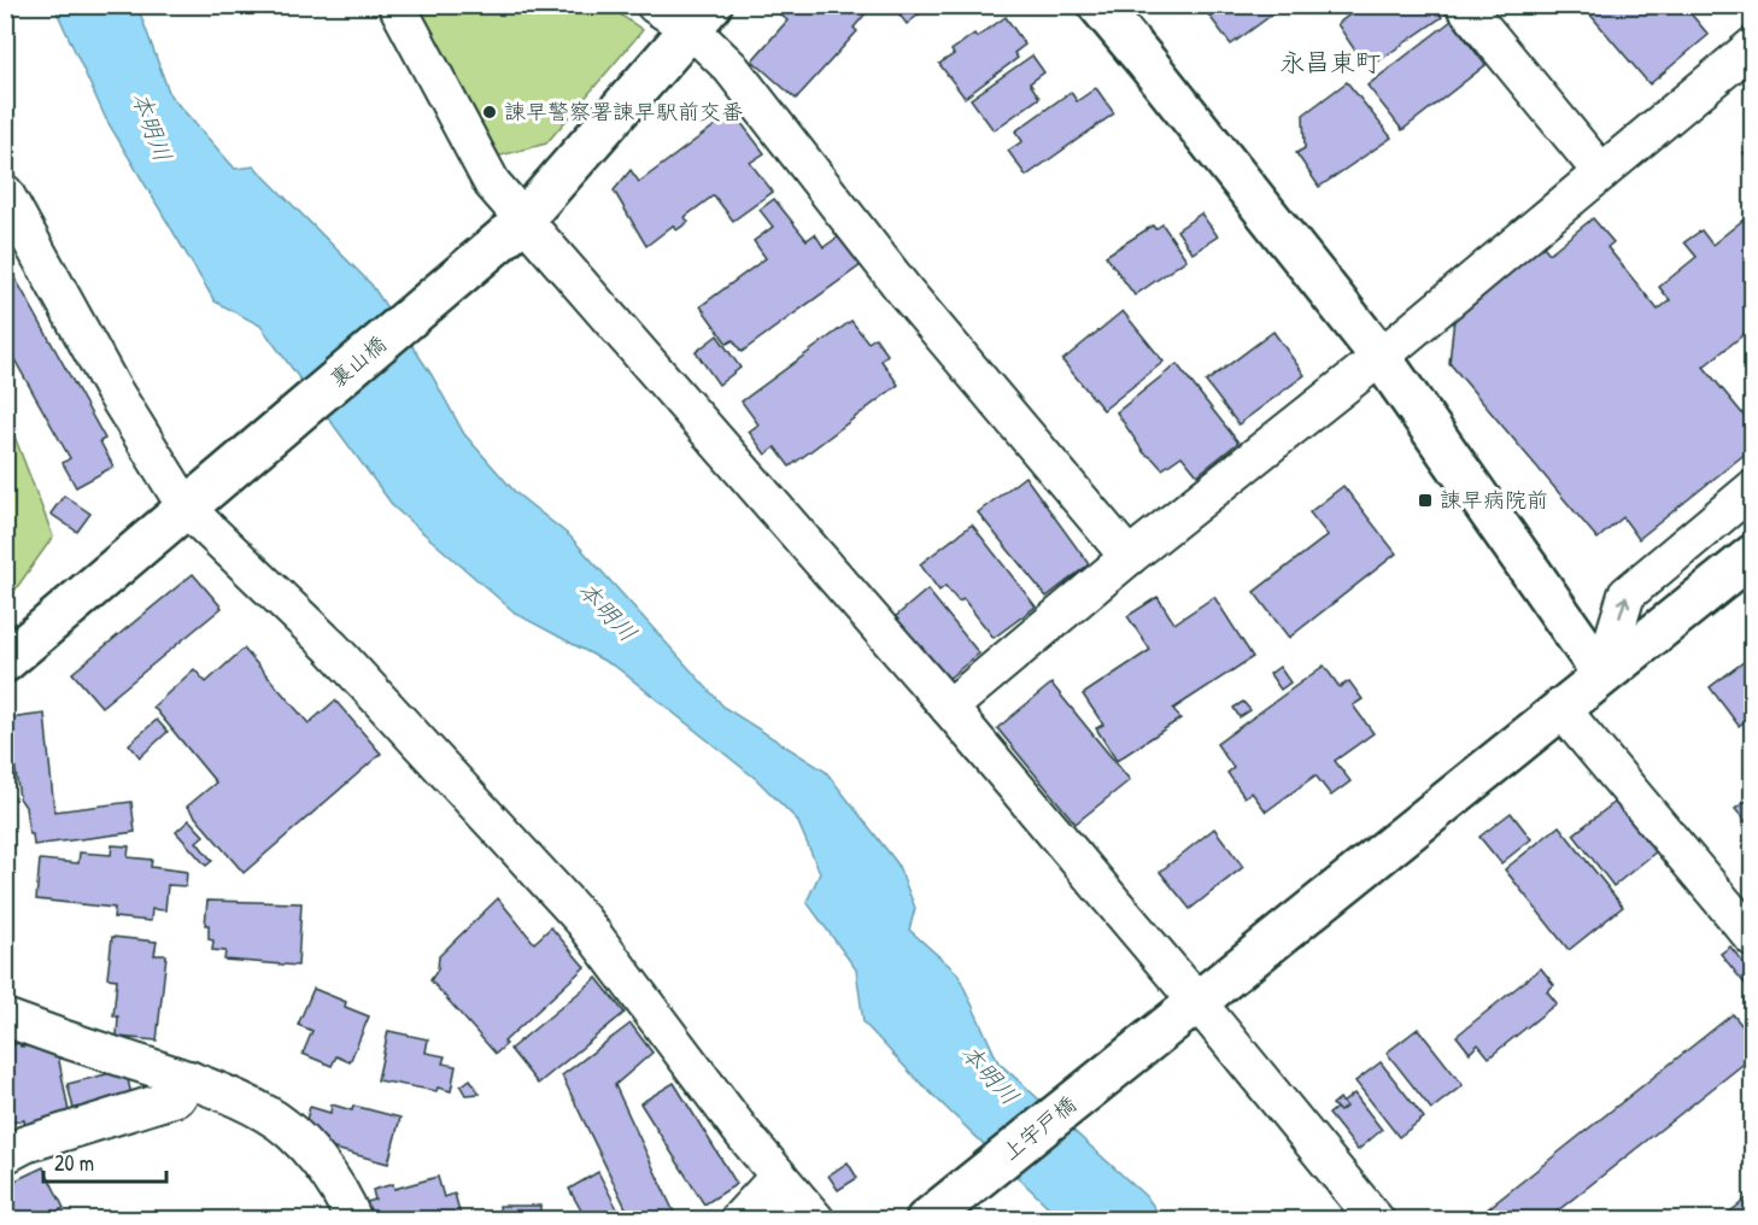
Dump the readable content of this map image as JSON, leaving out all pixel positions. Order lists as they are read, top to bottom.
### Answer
{
  "streets": {
    "street": ["裏山橋", "上宇戸橋"]
  },
  "districts": ["永昌東町"],
  "water": ["本明川"],
  "places": {
    "other": ["諫早警察署諫早駅前交番"],
    "transit": ["諫早病院前"]
  },
  "scale_bar": "20 m"
}
